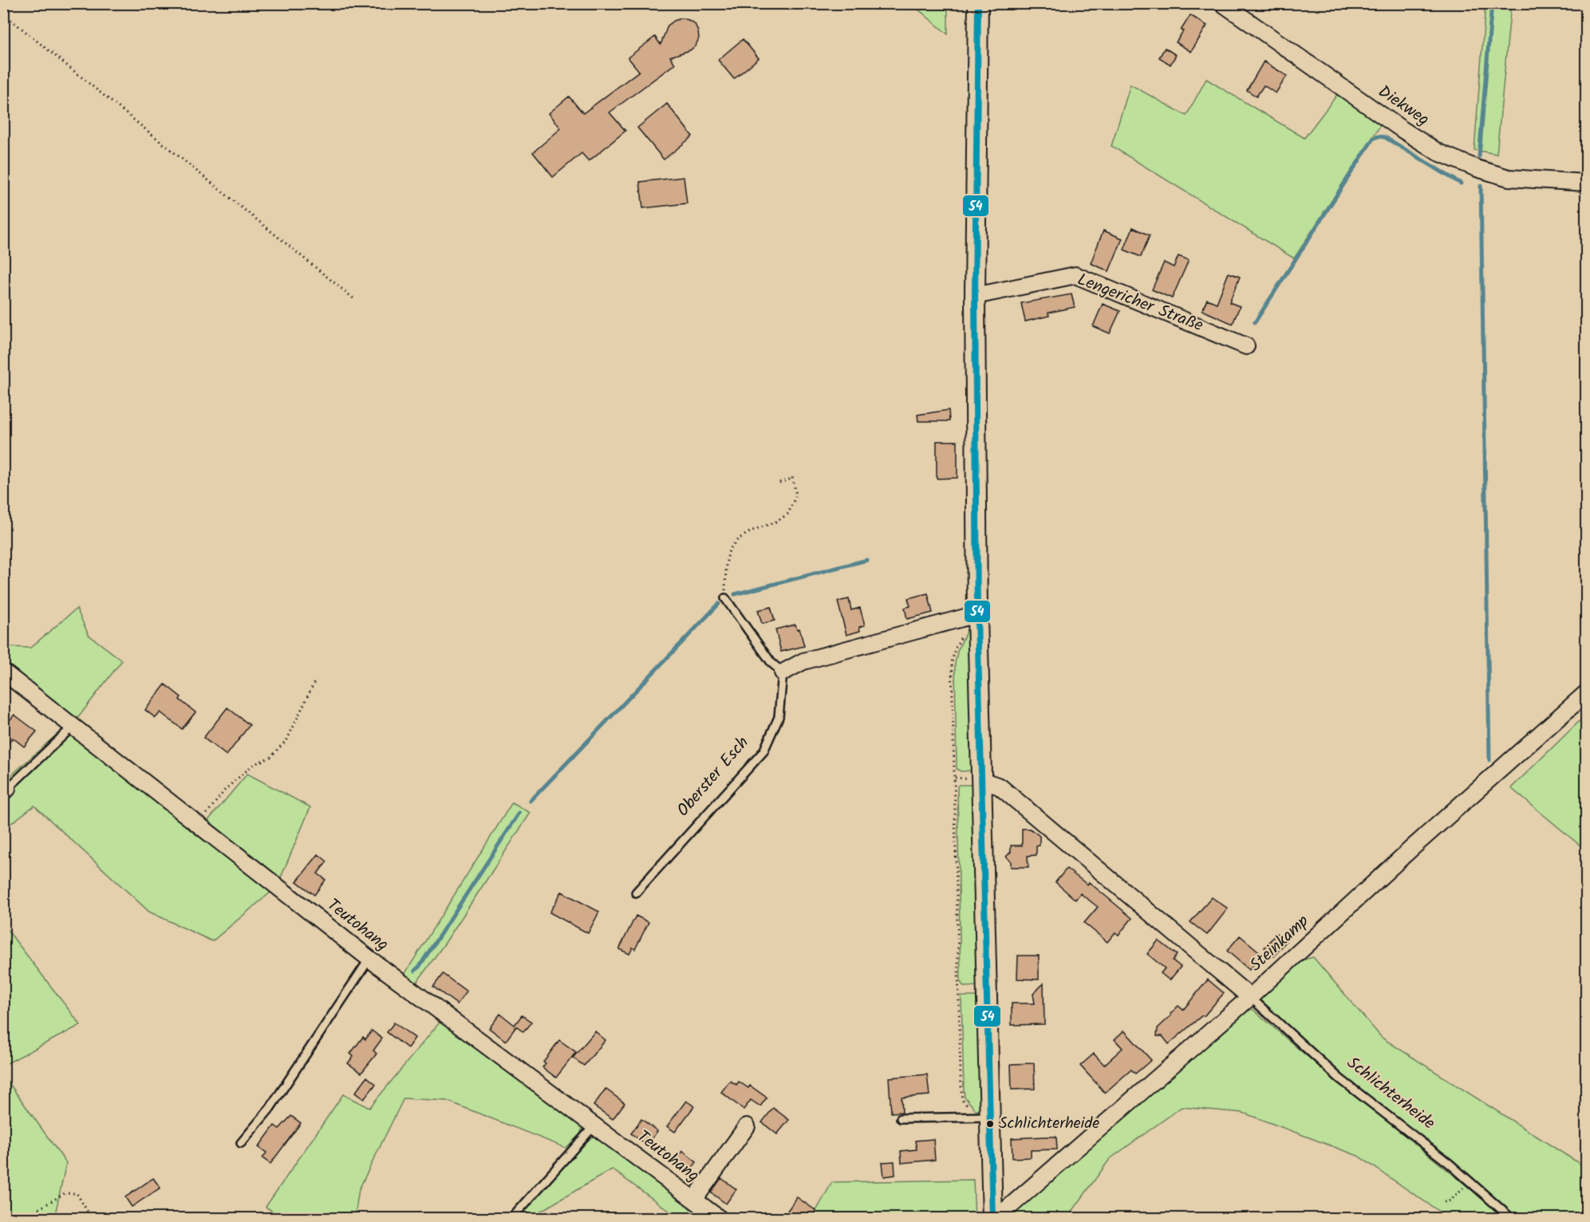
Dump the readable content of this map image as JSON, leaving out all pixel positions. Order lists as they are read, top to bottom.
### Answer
{
  "streets": {
    "street": [
      "Diekweg",
      "Lengericher Straße",
      "Teutohang",
      "Steinkamp",
      "Schlichterheide"
    ],
    "lane": ["Oberster Esch"]
  },
  "crossings": [
    ["Steinkamp", "Schlichterheide"]
  ],
  "places": ["Schlichterheide"],
  "lines": ["transit line 54"]
}
